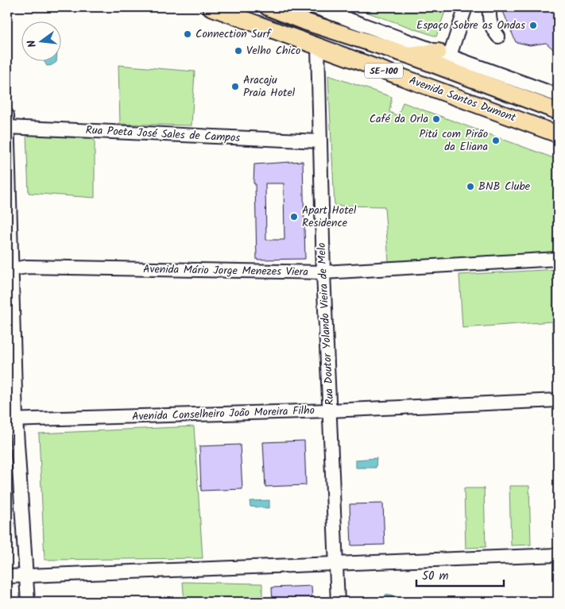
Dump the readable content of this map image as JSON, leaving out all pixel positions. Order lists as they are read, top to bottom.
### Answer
{
  "streets": {
    "main road": ["SE-100", "Avenida Santos Dumont"],
    "street": [
      "Rua Poeta José Sales de Campos",
      "Avenida Mário Jorge Menezes Viera",
      "Rua Doutor Yolando Vieira de Melo",
      "Avenida Conselheiro João Moreira Filho"
    ]
  },
  "crossings": [
    ["Avenida Santos Dumont", "Rua Doutor Yolando Vieira de Melo"],
    ["Rua Poeta José Sales de Campos", "Rua Doutor Yolando Vieira de Melo"],
    ["Avenida Mário Jorge Menezes Viera", "Rua Doutor Yolando Vieira de Melo"],
    ["Rua Doutor Yolando Vieira de Melo", "Avenida Conselheiro João Moreira Filho"]
  ],
  "places": [
    "Espaço Sobre as Ondas",
    "Connection Surf",
    "Velho Chico",
    "Aracaju Praia Hotel",
    "Café da Orla",
    "Pitú com Pirão da Eliana",
    "BNB Clube",
    "Apart Hotel Residence"
  ],
  "scale_bar": "50 m",
  "north": "left"
}
